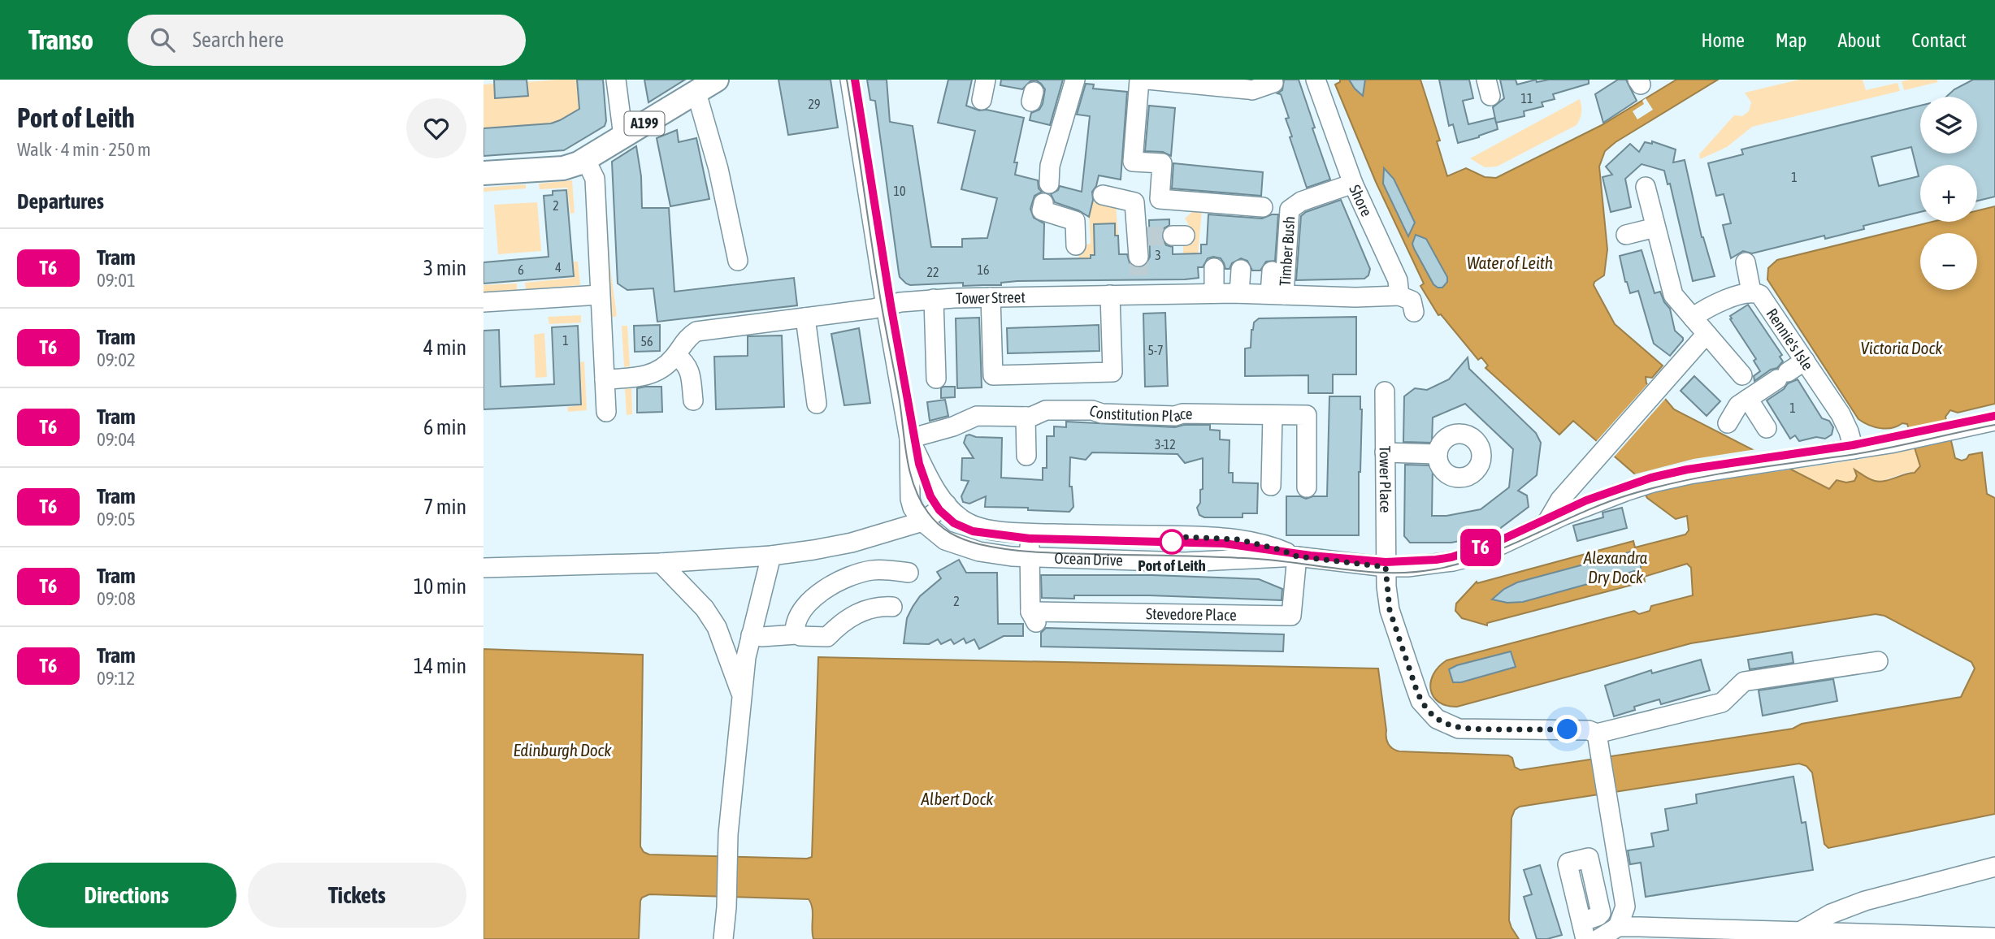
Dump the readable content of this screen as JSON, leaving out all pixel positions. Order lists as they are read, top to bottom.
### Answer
{
  "streets": {
    "main road": ["A199"],
    "street": [
      "Shore",
      "Timber Bush",
      "Tower Street",
      "Rennie's Isle",
      "Constitution Place",
      "Tower Place",
      "Ocean Drive",
      "Stevedore Place"
    ]
  },
  "crossings": [
    ["Shore", "Timber Bush"],
    ["Shore", "Tower Street"],
    ["Timber Bush", "Tower Street"],
    ["Rennie's Isle", "Ocean Drive"],
    ["Constitution Place", "Ocean Drive"],
    ["Tower Place", "Ocean Drive"],
    ["Ocean Drive", "Stevedore Place"]
  ],
  "water": [
    "Water of Leith",
    "Victoria Dock",
    "Alexandra Dry Dock",
    "Edinburgh Dock",
    "Albert Dock"
  ],
  "places": ["Port of Leith"],
  "lines": ["tram line T6"],
  "house_numbers": [
    "11",
    "29",
    "1",
    "10",
    "2",
    "3",
    "4",
    "6",
    "16",
    "22",
    "1",
    "56",
    "5-7",
    "1",
    "3-12",
    "2"
  ],
  "page": {
    "header": "Transo",
    "search": "Search here",
    "nav": [
      "Home",
      "Map",
      "About",
      "Contact"
    ],
    "heading": [
      ["Port of Leith", "Walk · 4 min · 250 m"],
      "Departures"
    ],
    "on_map": "T6",
    "map_buttons": ["+", "−"],
    "list": [
      {
        "mark": "T6",
        "name": "Tram",
        "note": "09:01",
        "value": "3 min"
      },
      {
        "mark": "T6",
        "name": "Tram",
        "note": "09:02",
        "value": "4 min"
      },
      {
        "mark": "T6",
        "name": "Tram",
        "note": "09:04",
        "value": "6 min"
      },
      {
        "mark": "T6",
        "name": "Tram",
        "note": "09:05",
        "value": "7 min"
      },
      {
        "mark": "T6",
        "name": "Tram",
        "note": "09:08",
        "value": "10 min"
      },
      {
        "mark": "T6",
        "name": "Tram",
        "note": "09:12",
        "value": "14 min"
      }
    ],
    "buttons": ["Directions", "Tickets"]
  }
}
